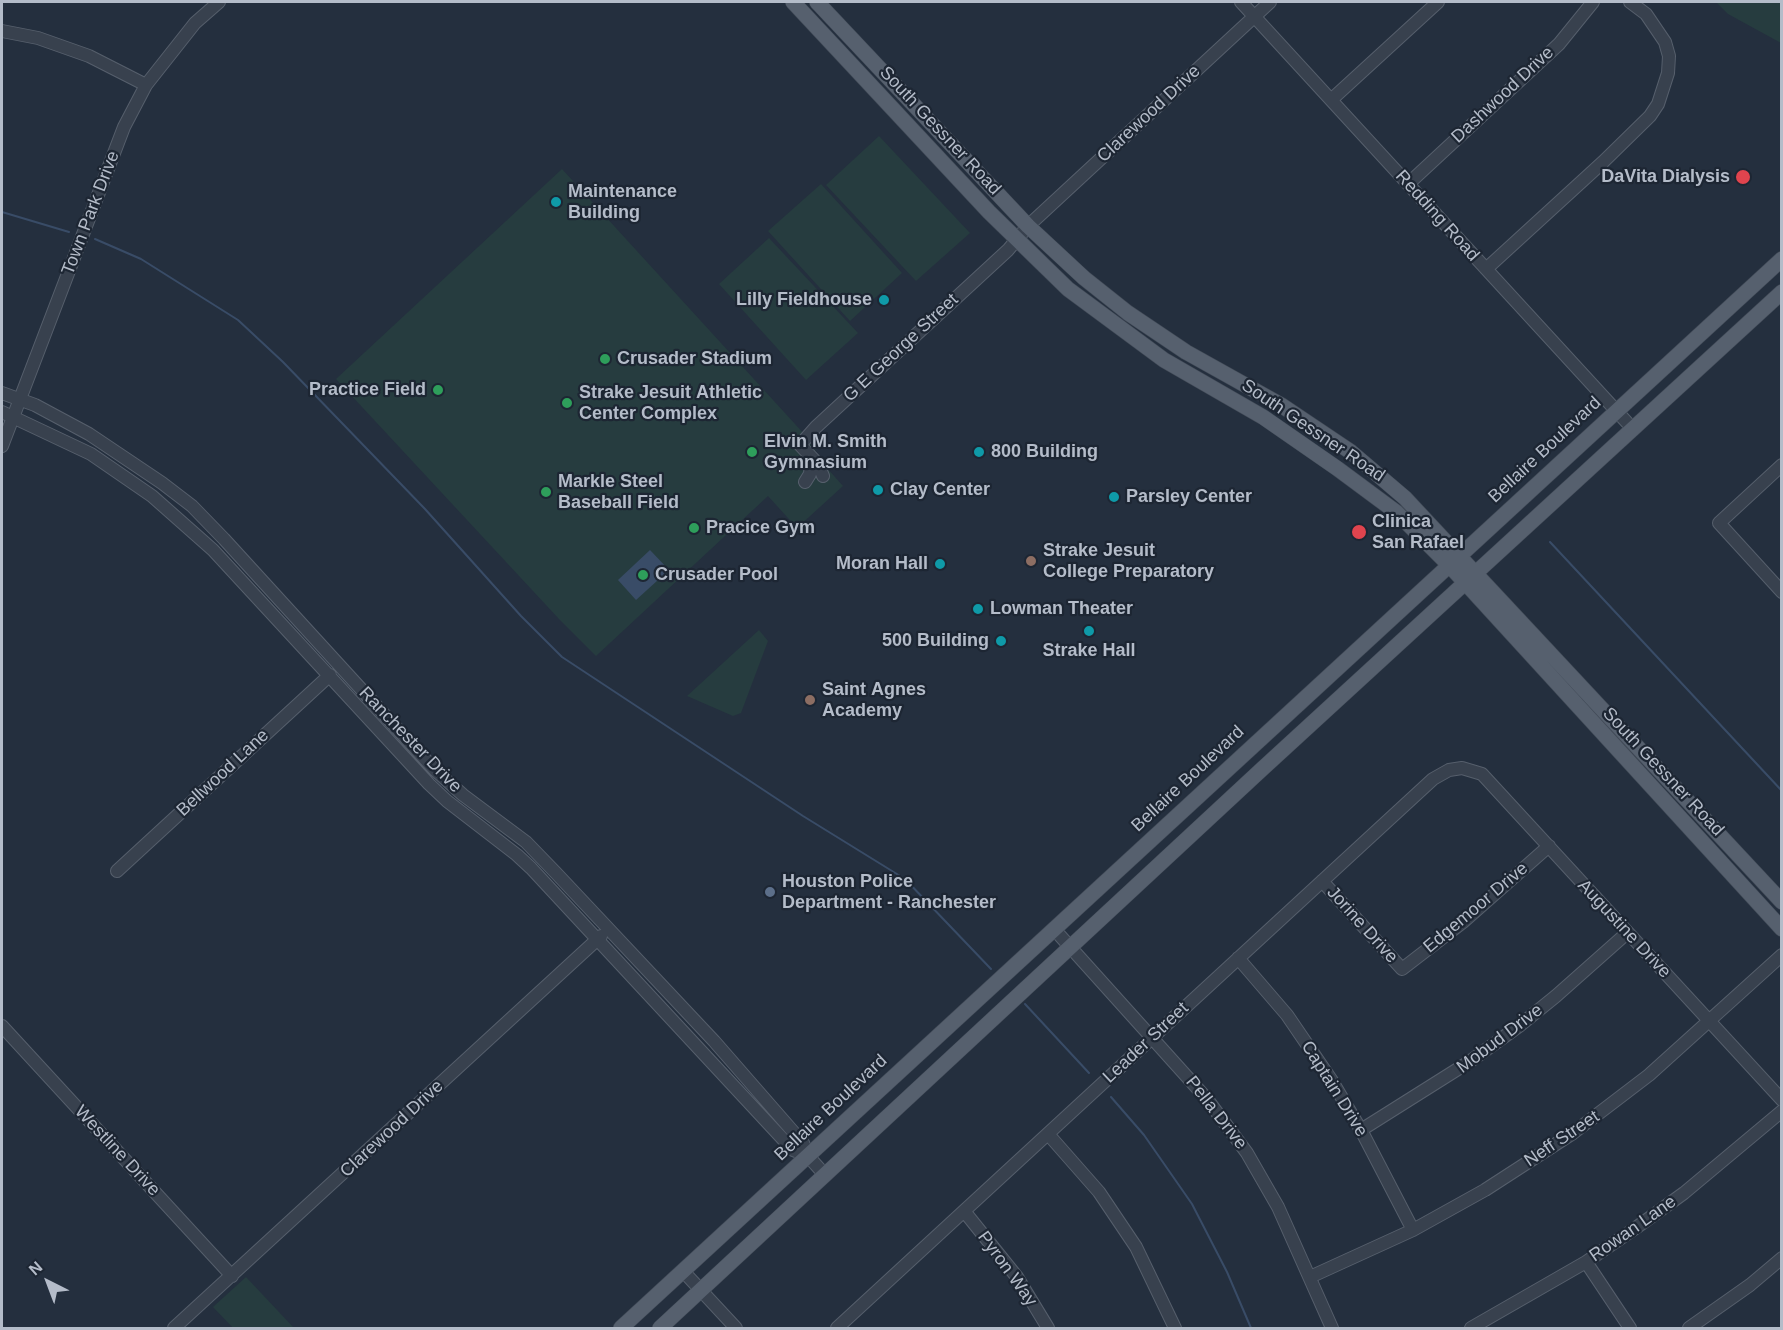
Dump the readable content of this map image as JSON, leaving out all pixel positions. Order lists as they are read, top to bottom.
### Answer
{
  "streets": {
    "main road": ["South Gessner Road", "Bellaire Boulevard"],
    "street": [
      "Dashwood Drive",
      "Clarewood Drive",
      "Town Park Drive",
      "Redding Road",
      "G E George Street",
      "Ranchester Drive",
      "Bellwood Lane",
      "Edgemoor Drive",
      "Jorine Drive",
      "Augustine Drive",
      "Mobud Drive",
      "Leader Street",
      "Captain Drive",
      "Pella Drive",
      "Neff Street",
      "Westline Drive",
      "Rowan Lane",
      "Pyron Way"
    ]
  },
  "crossings": [
    ["Dashwood Drive", "Redding Road"],
    ["Clarewood Drive", "South Gessner Road"],
    ["Clarewood Drive", "Redding Road"],
    ["Clarewood Drive", "G E George Street"],
    ["Clarewood Drive", "Ranchester Drive"],
    ["Clarewood Drive", "Westline Drive"],
    ["South Gessner Road", "G E George Street"],
    ["South Gessner Road", "Bellaire Boulevard"],
    ["Town Park Drive", "Ranchester Drive"],
    ["Redding Road", "Bellaire Boulevard"],
    ["Bellaire Boulevard", "Ranchester Drive"],
    ["Bellaire Boulevard", "Pella Drive"],
    ["Ranchester Drive", "Bellwood Lane"],
    ["Edgemoor Drive", "Jorine Drive"],
    ["Edgemoor Drive", "Augustine Drive"],
    ["Jorine Drive", "Leader Street"],
    ["Augustine Drive", "Mobud Drive"],
    ["Augustine Drive", "Leader Street"],
    ["Augustine Drive", "Neff Street"],
    ["Mobud Drive", "Captain Drive"],
    ["Leader Street", "Captain Drive"],
    ["Leader Street", "Pella Drive"],
    ["Leader Street", "Pyron Way"],
    ["Captain Drive", "Neff Street"],
    ["Pella Drive", "Neff Street"]
  ],
  "places": [
    "DaVita Dialysis",
    "Maintenance Building",
    "Lilly Fieldhouse",
    "Crusader Stadium",
    "Practice Field",
    "Strake Jesuit Athletic Center Complex",
    "Elvin M. Smith Gymnasium",
    "800 Building",
    "Clay Center",
    "Markle Steel Baseball Field",
    "Parsley Center",
    "Pracice Gym",
    "Clinica San Rafael",
    "Strake Jesuit College Preparatory",
    "Moran Hall",
    "Crusader Pool",
    "Lowman Theater",
    "Strake Hall",
    "500 Building",
    "Saint Agnes Academy",
    "Houston Police Department - Ranchester"
  ],
  "north": "top left"
}
